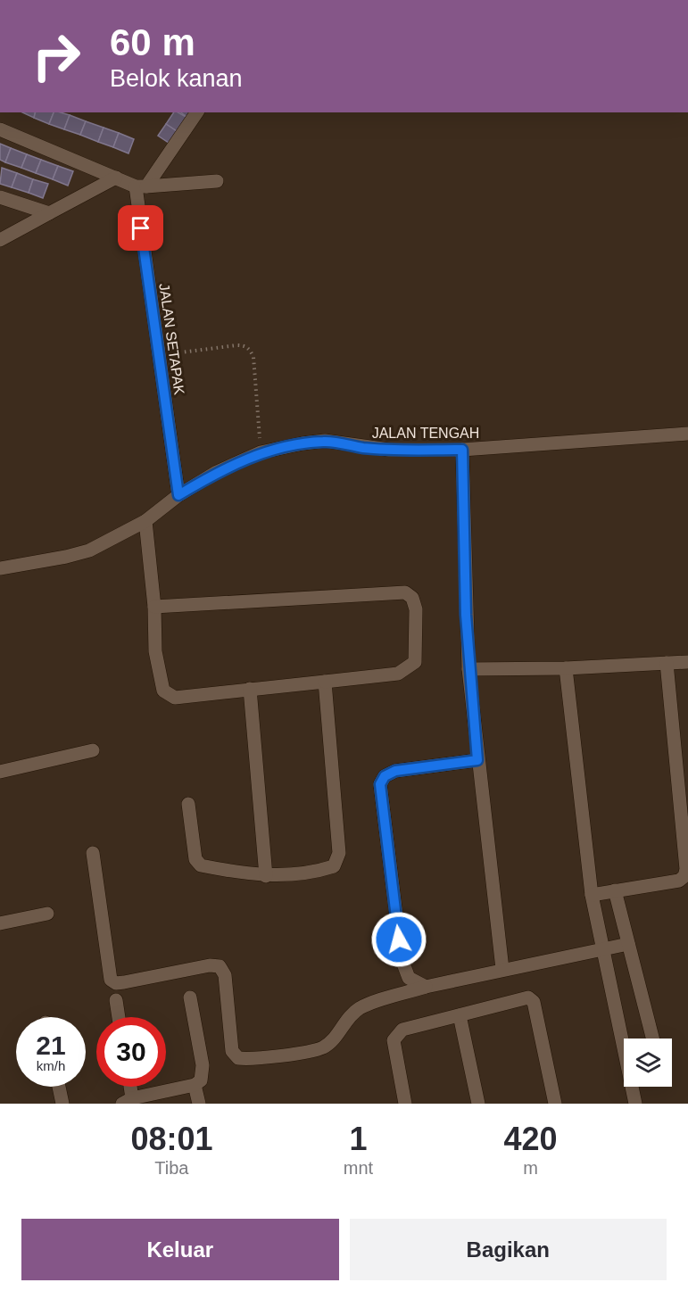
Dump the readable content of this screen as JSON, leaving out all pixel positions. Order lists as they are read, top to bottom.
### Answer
{
  "streets": {
    "street": ["JALAN SETAPAK", "JALAN TENGAH"]
  },
  "crossings": [
    ["JALAN SETAPAK", "JALAN TENGAH"]
  ],
  "page": {
    "turn": ["60 m", "Belok kanan"],
    "speed": "21 km/h",
    "limit": "30",
    "eta": [
      "08:01",
      "Tiba",
      "1",
      "mnt",
      "420",
      "m"
    ],
    "buttons": ["Keluar", "Bagikan"]
  }
}
